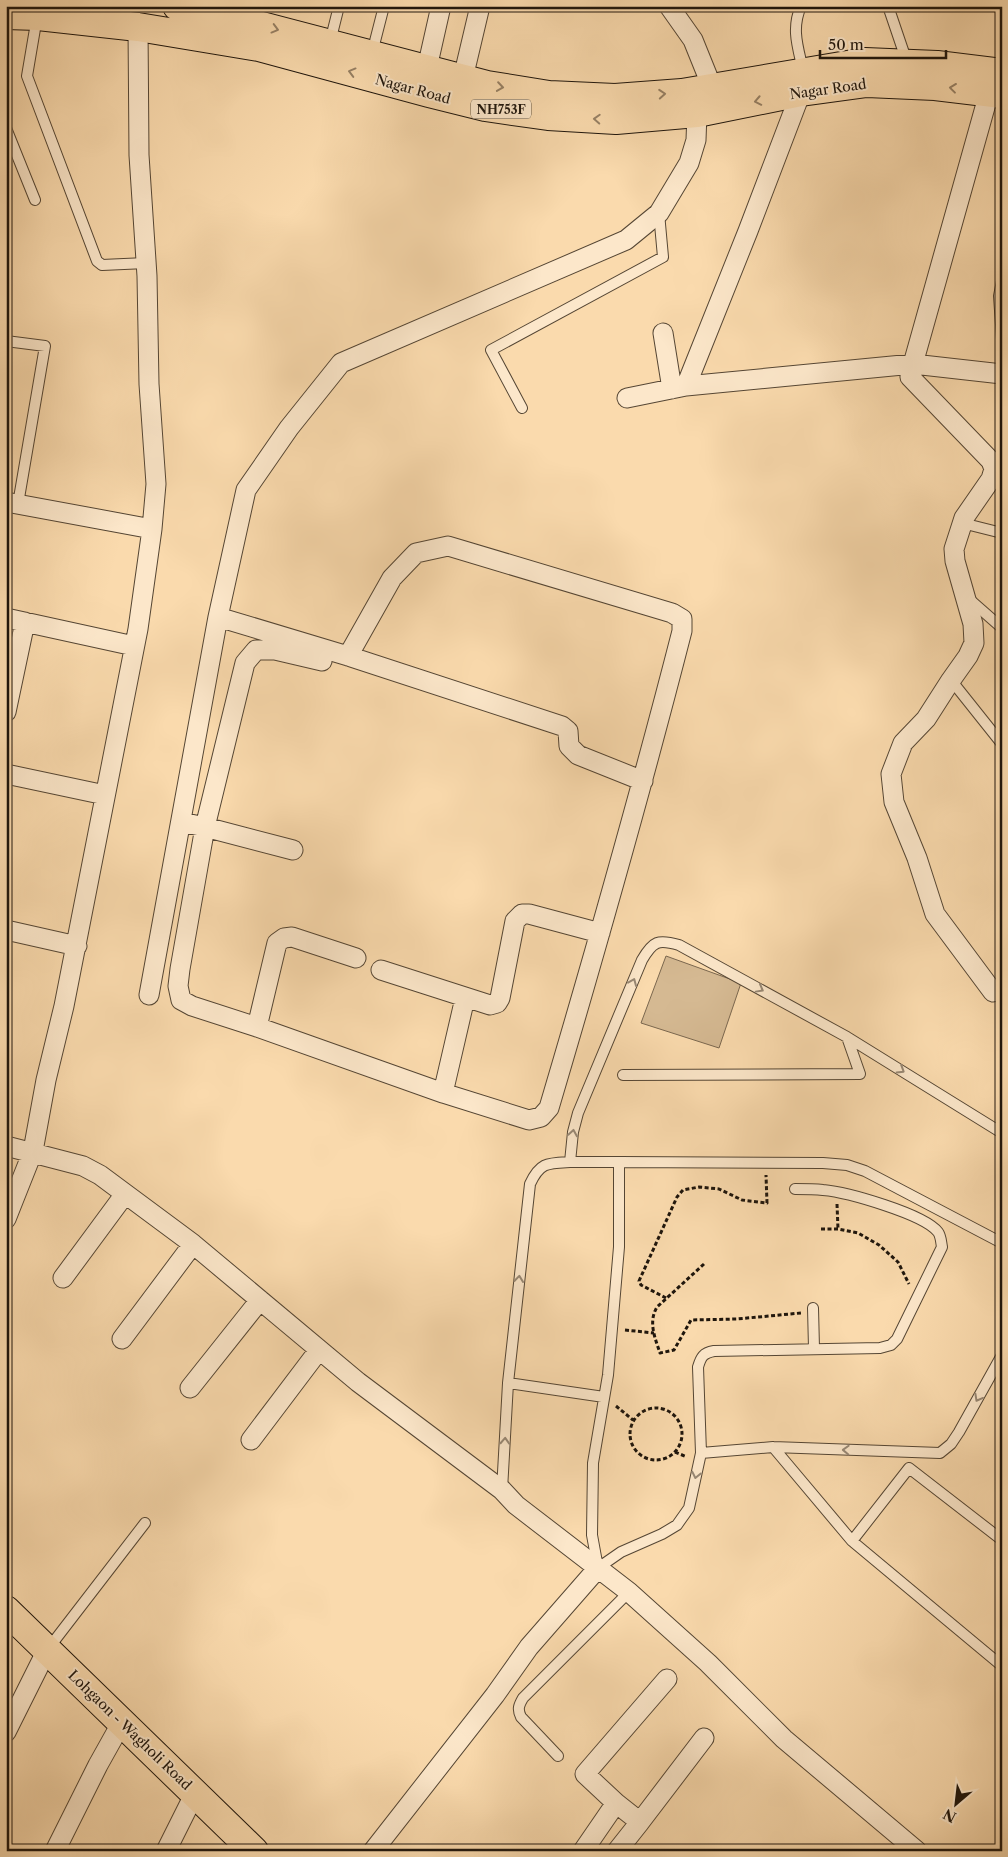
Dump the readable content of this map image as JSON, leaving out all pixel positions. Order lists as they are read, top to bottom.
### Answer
{
  "streets": {
    "main road": ["Nagar Road", "NH753F", "Lohgaon - Wagholi Road"]
  },
  "scale_bar": "50 m",
  "north": "bottom left"
}
